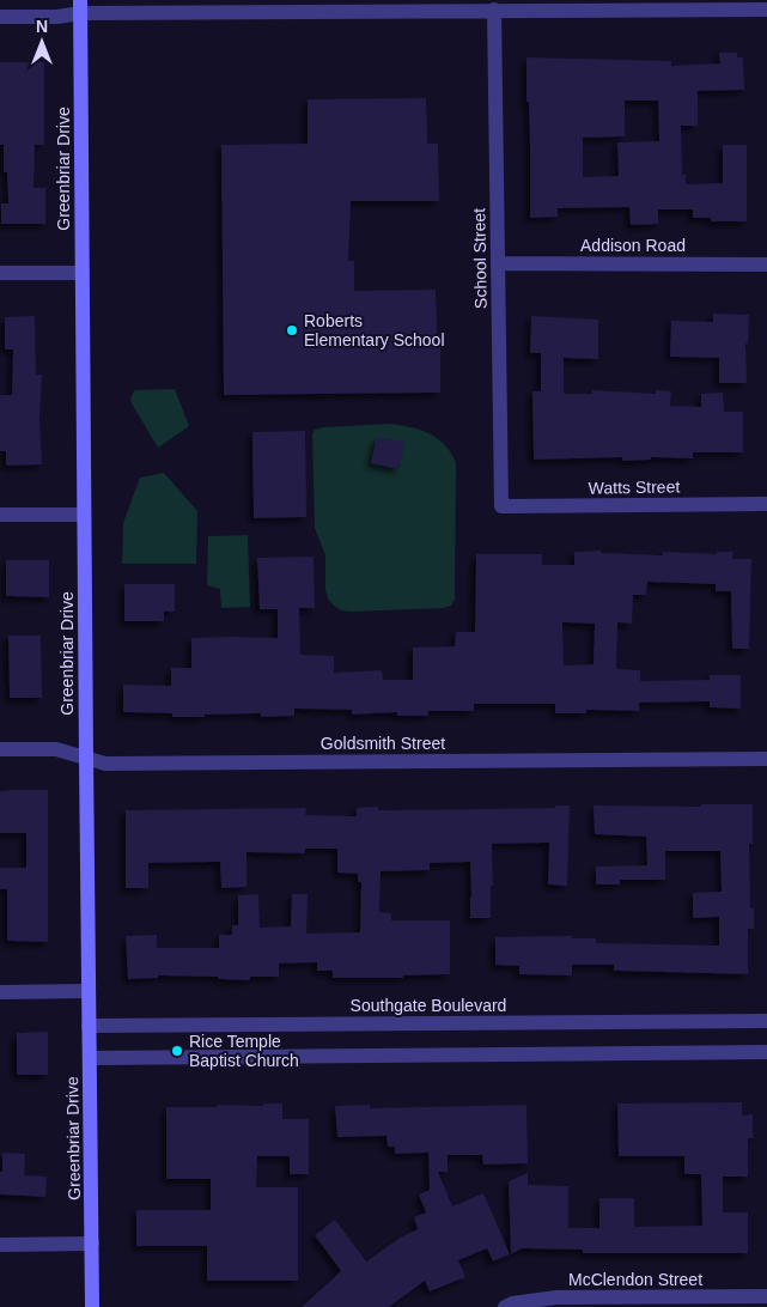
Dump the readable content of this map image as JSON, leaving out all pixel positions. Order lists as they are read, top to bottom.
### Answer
{
  "streets": {
    "main road": ["Greenbriar Drive"],
    "street": [
      "Addison Road",
      "School Street",
      "Watts Street",
      "Goldsmith Street",
      "Southgate Boulevard",
      "McClendon Street"
    ]
  },
  "crossings": [
    ["Greenbriar Drive", "Goldsmith Street"],
    ["Greenbriar Drive", "Southgate Boulevard"],
    ["Addison Road", "School Street"],
    ["School Street", "Watts Street"]
  ],
  "places": ["Roberts Elementary School", "Rice Temple Baptist Church"],
  "north": "top"
}
